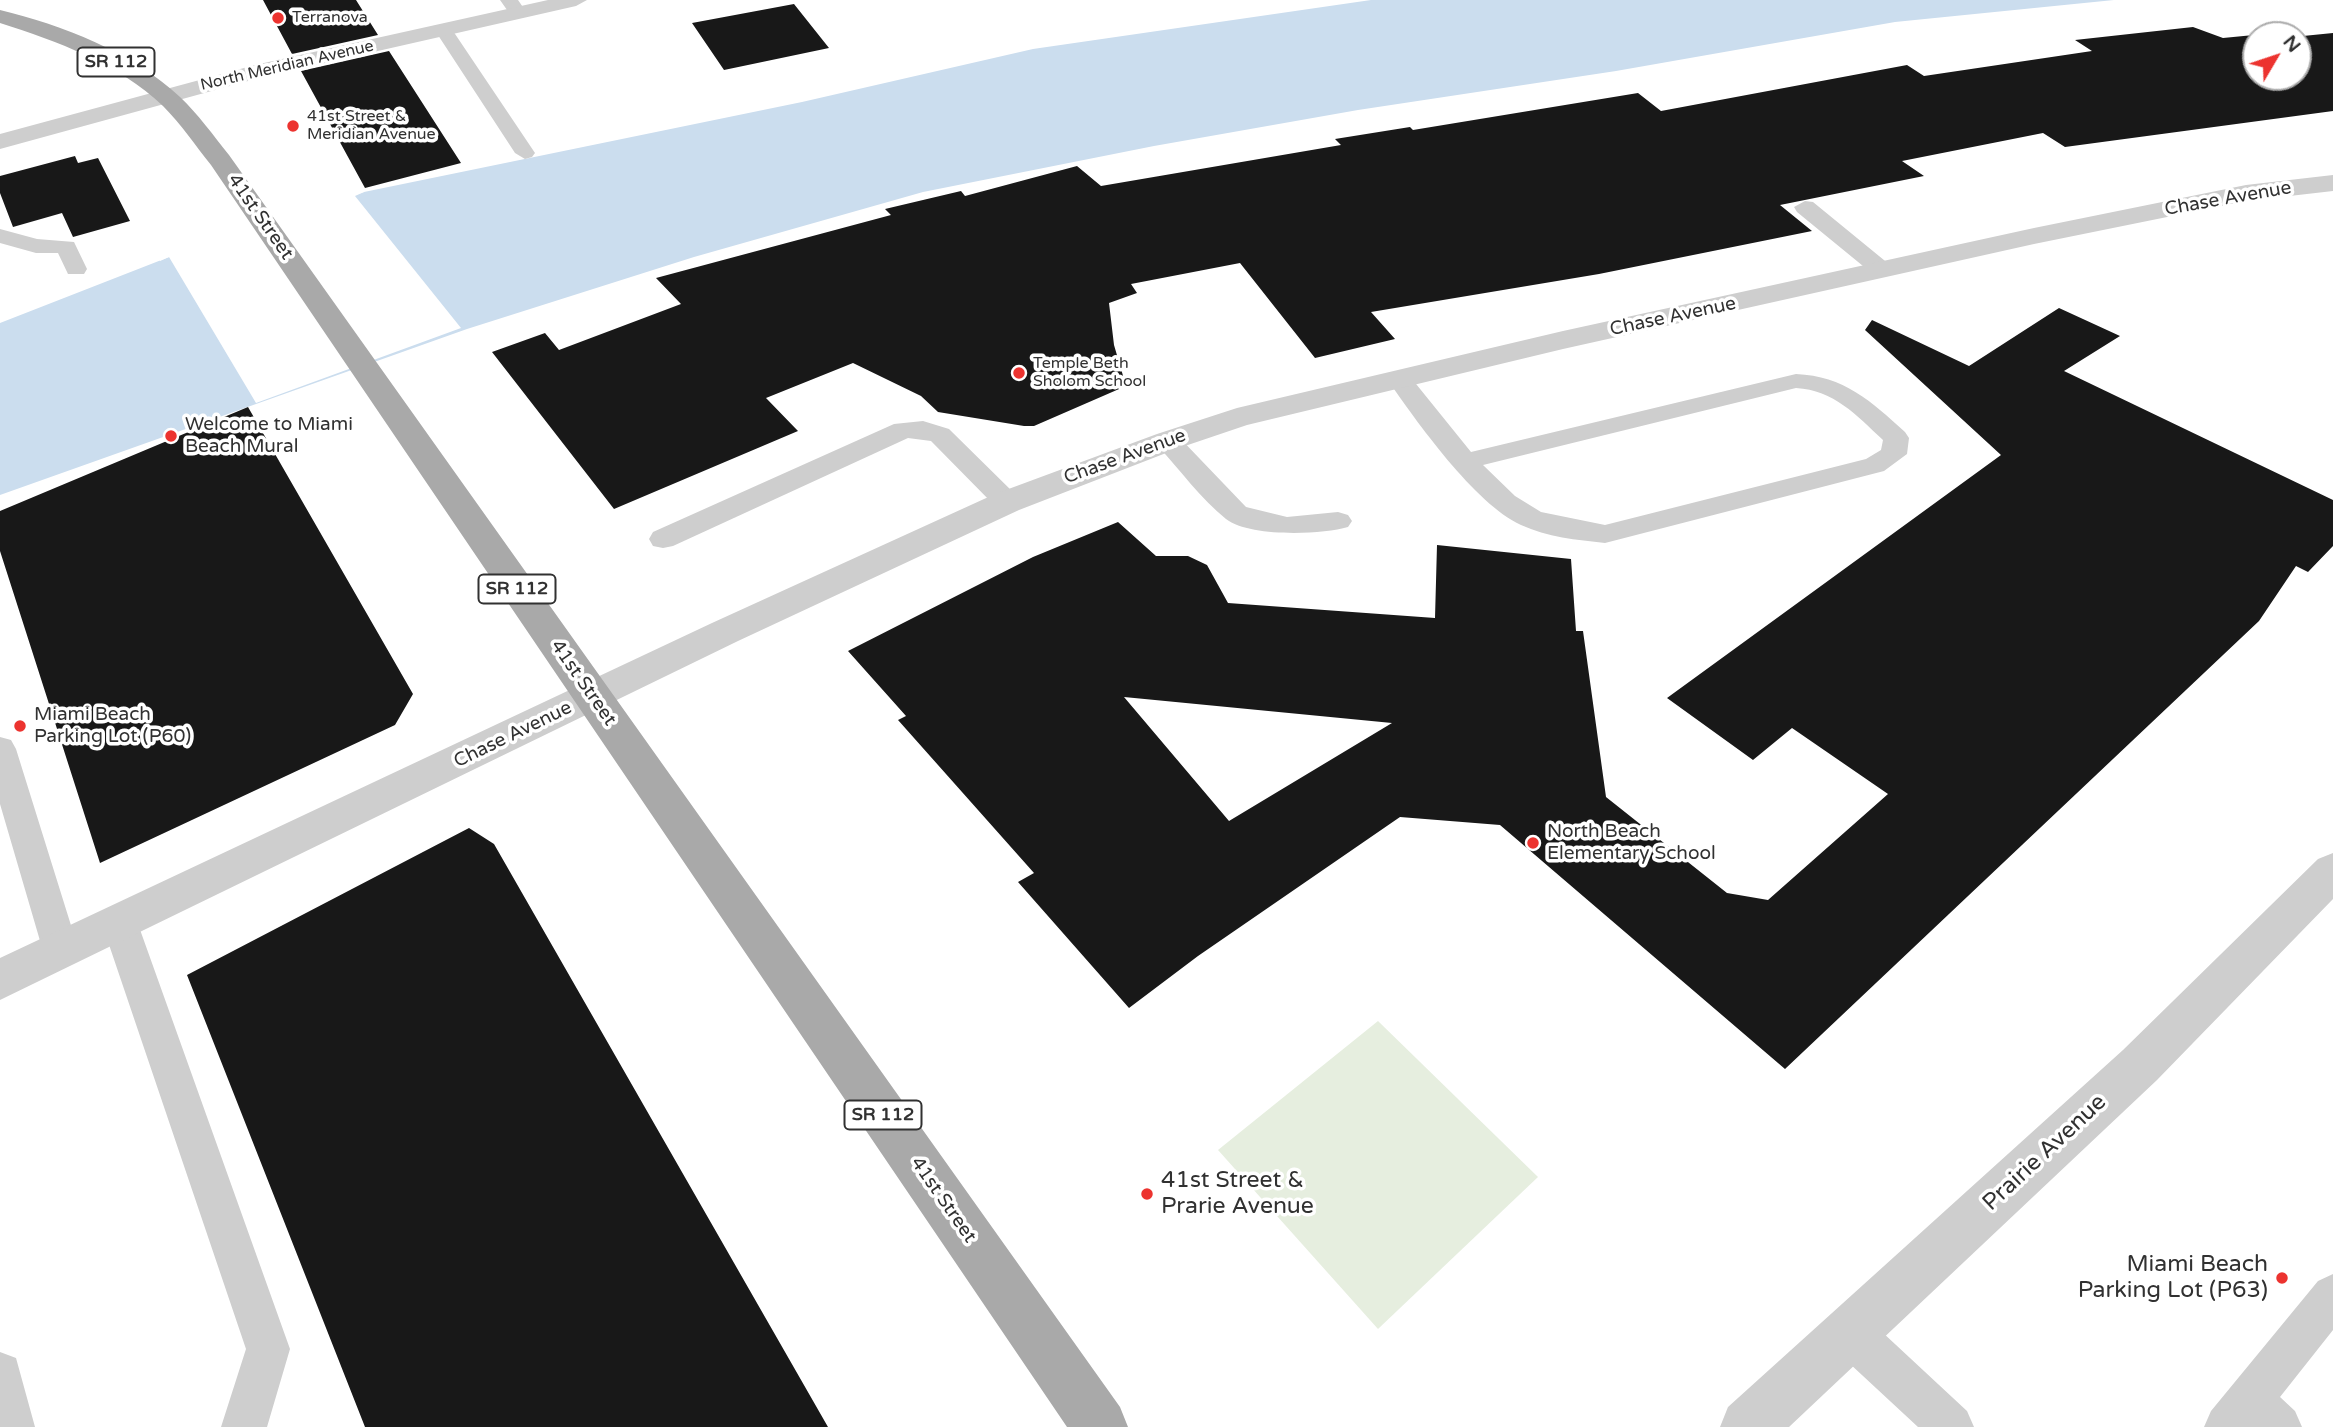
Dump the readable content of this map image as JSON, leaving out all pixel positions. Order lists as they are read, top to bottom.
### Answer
{
  "streets": {
    "main road": ["SR 112", "41st Street"],
    "street": ["North Meridian Avenue", "Chase Avenue", "Prairie Avenue"]
  },
  "crossings": [
    ["North Meridian Avenue", "41st Street"],
    ["Chase Avenue", "41st Street"]
  ],
  "places": [
    "Terranova",
    "41st Street & Meridian Avenue",
    "Temple Beth Sholom School",
    "Welcome to Miami Beach Mural",
    "Miami Beach Parking Lot (P60)",
    "North Beach Elementary School",
    "41st Street & Prarie Avenue",
    "Miami Beach Parking Lot (P63)"
  ],
  "north": "top right"
}
